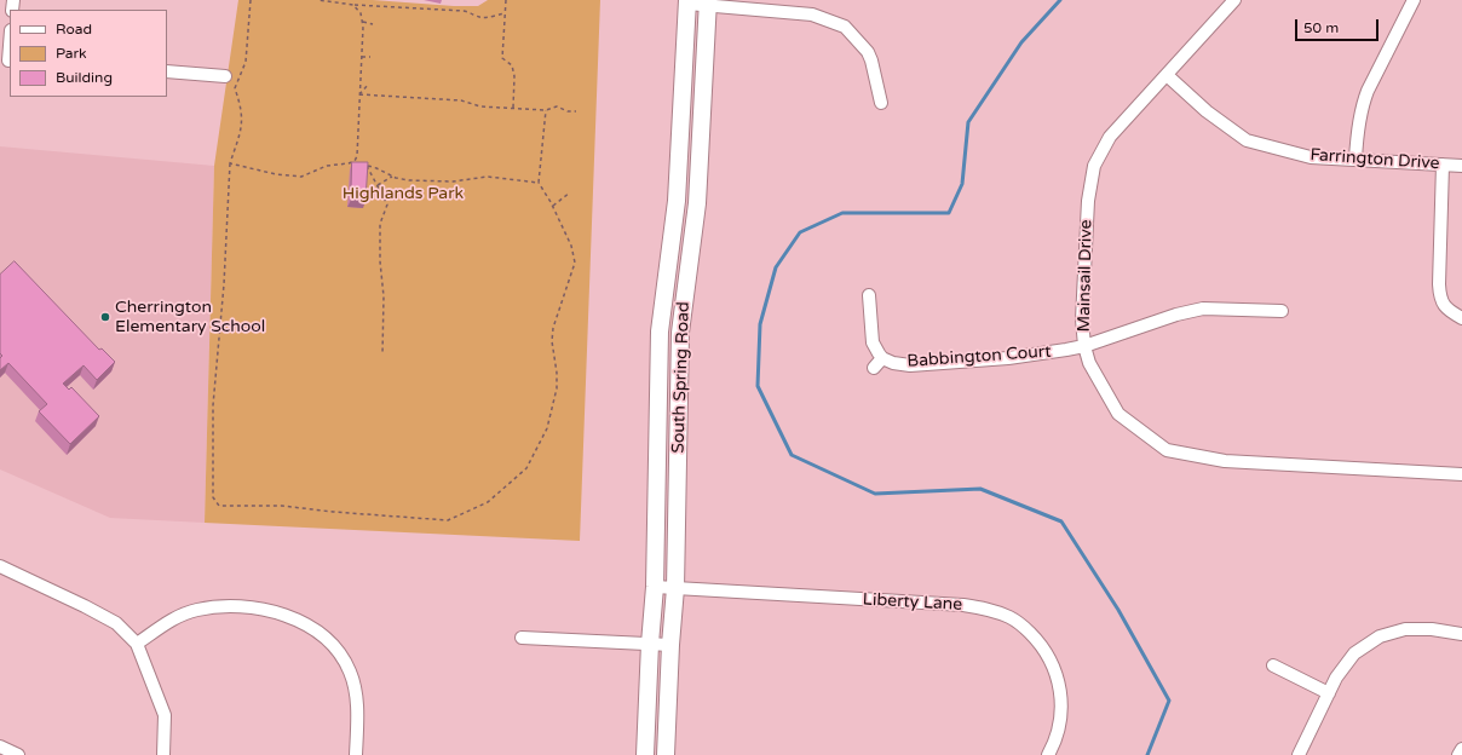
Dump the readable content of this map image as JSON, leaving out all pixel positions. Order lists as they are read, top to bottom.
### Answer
{
  "streets": {
    "main road": ["South Spring Road"],
    "street": [
      "Farrington Drive",
      "Mainsail Drive",
      "Babbington Court",
      "Liberty Lane"
    ]
  },
  "crossings": [
    ["Farrington Drive", "Mainsail Drive"],
    ["Mainsail Drive", "Babbington Court"],
    ["South Spring Road", "Liberty Lane"]
  ],
  "parks": ["Highlands Park"],
  "places": ["Cherrington Elementary School"],
  "legend": ["Road", "Park", "Building"],
  "scale_bar": "50 m"
}
